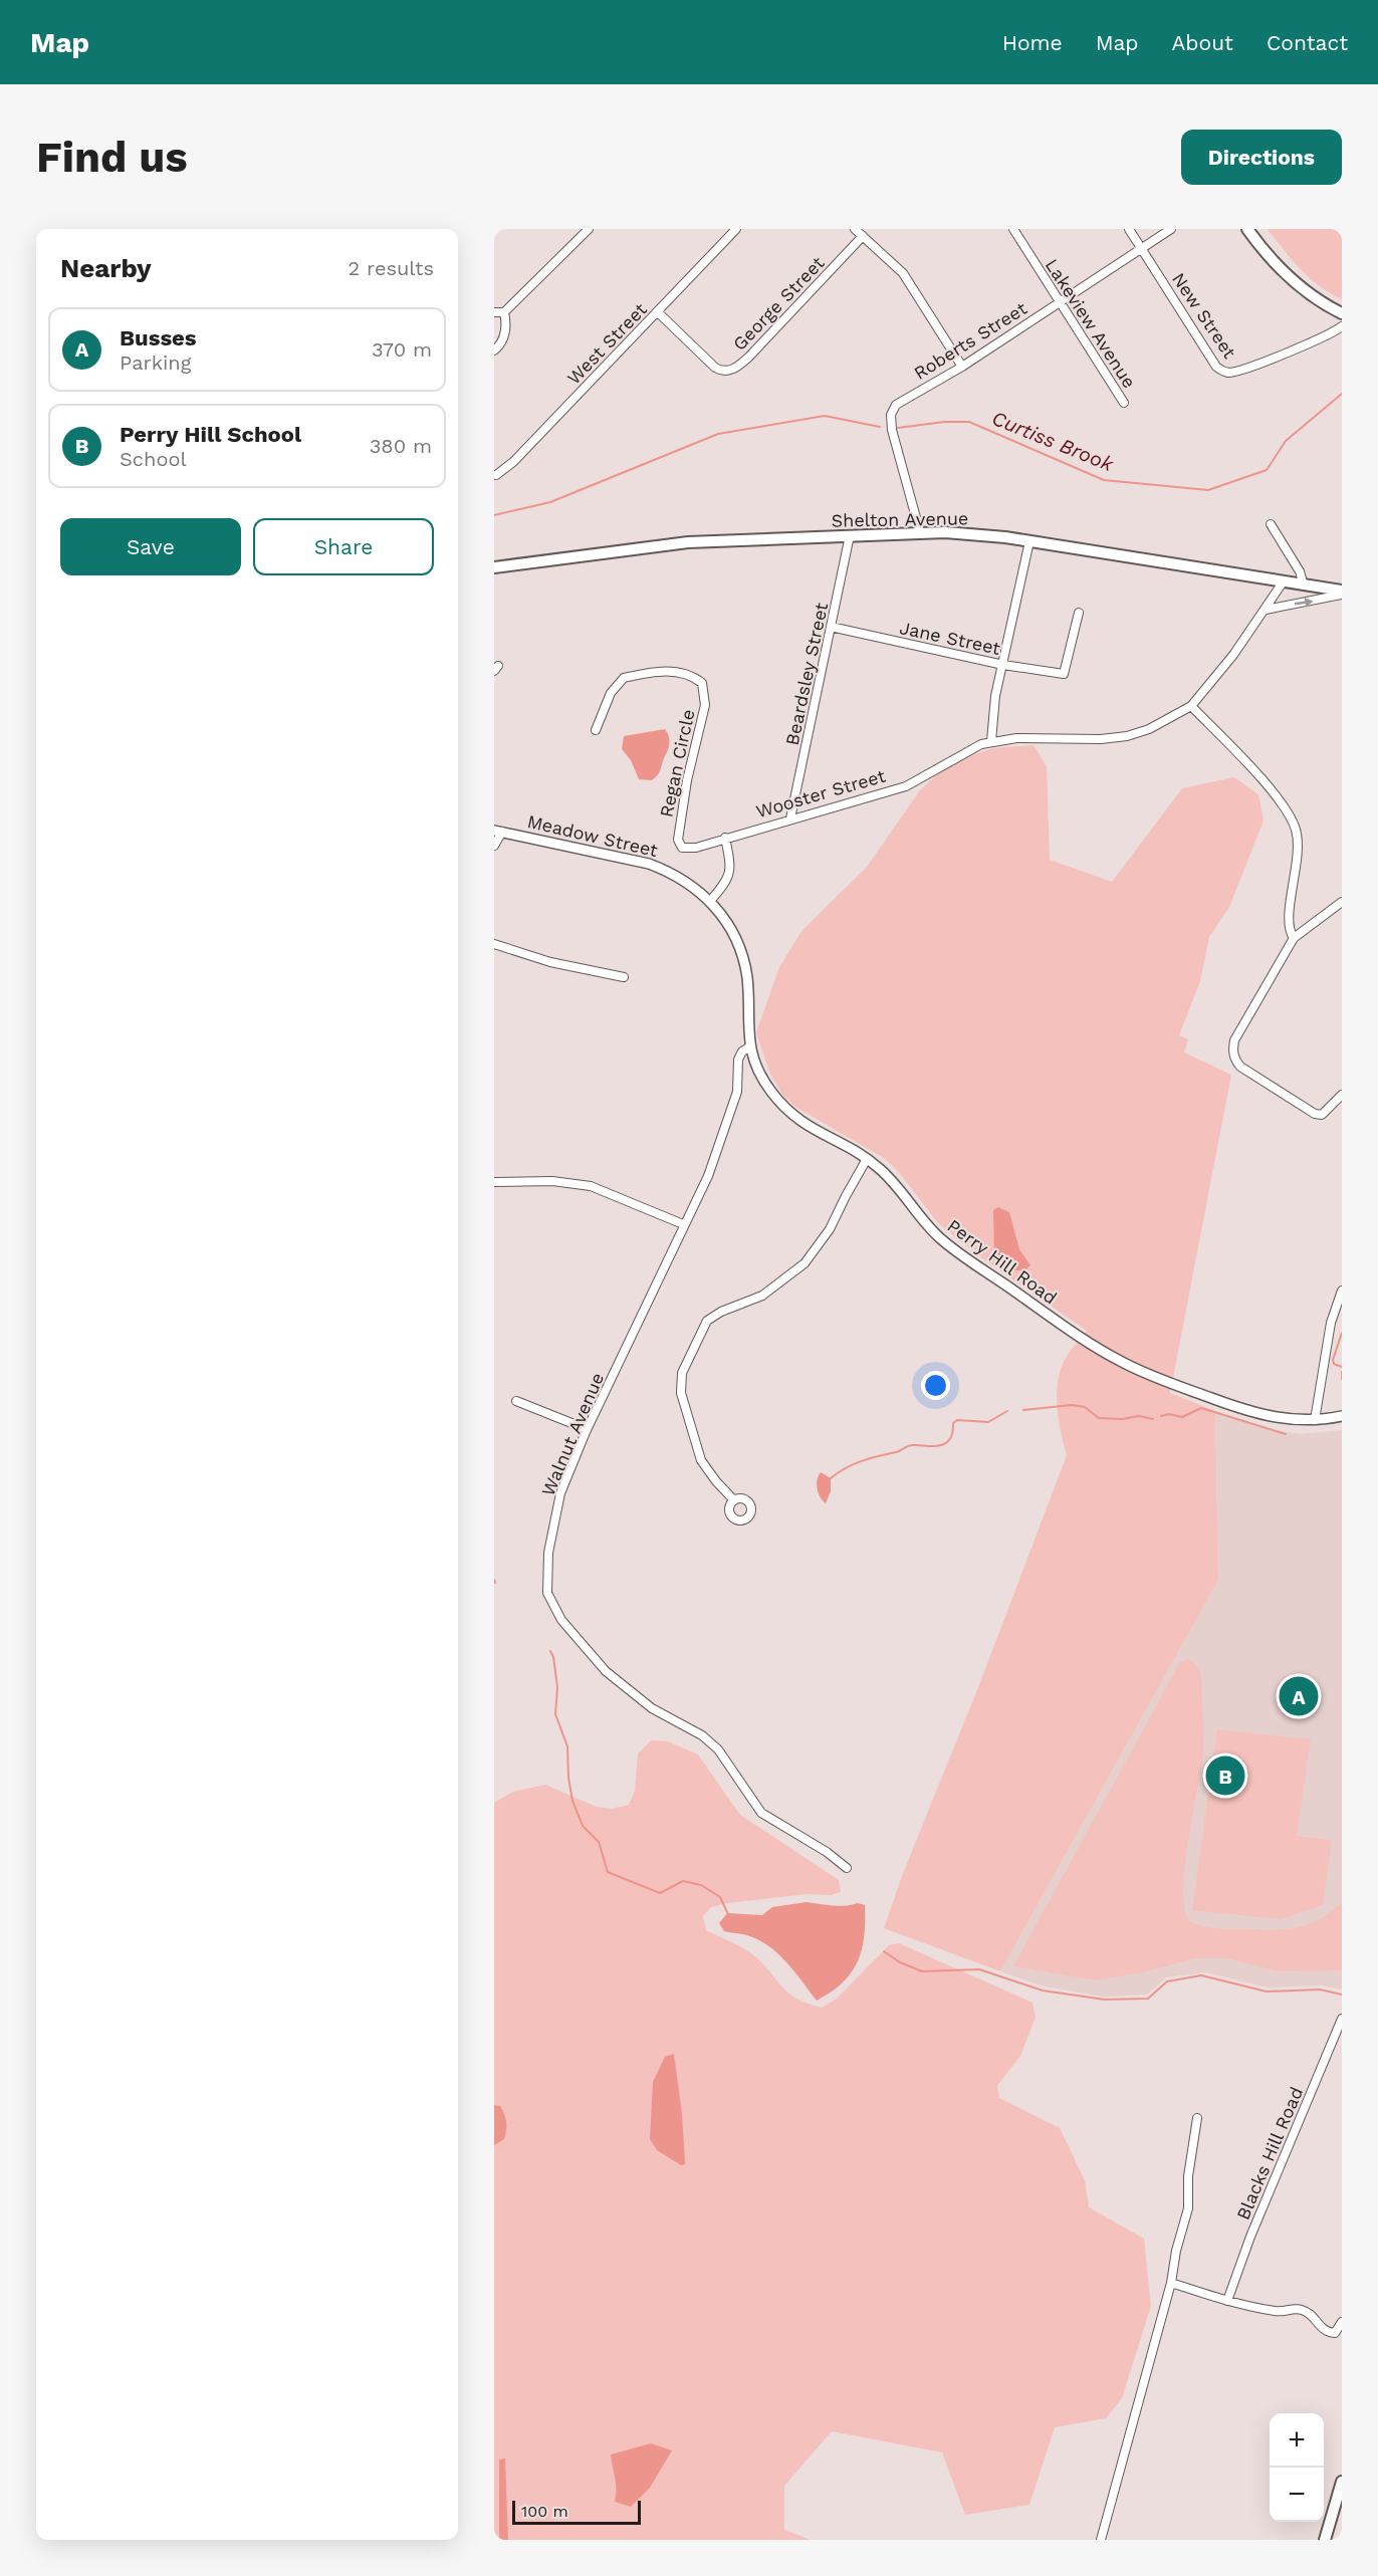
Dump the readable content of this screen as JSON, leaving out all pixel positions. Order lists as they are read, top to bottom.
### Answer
{
  "streets": {
    "main road": ["Shelton Avenue"],
    "street": [
      "George Street",
      "New Street",
      "Lakeview Avenue",
      "Roberts Street",
      "West Street",
      "Jane Street",
      "Beardsley Street",
      "Regan Circle",
      "Wooster Street",
      "Meadow Street",
      "Perry Hill Road",
      "Walnut Avenue",
      "Blacks Hill Road"
    ]
  },
  "crossings": [
    ["George Street", "West Street"],
    ["New Street", "Roberts Street"],
    ["Lakeview Avenue", "Roberts Street"],
    ["Roberts Street", "Shelton Avenue"],
    ["Shelton Avenue", "Beardsley Street"],
    ["Shelton Avenue", "Wooster Street"],
    ["Jane Street", "Beardsley Street"],
    ["Beardsley Street", "Wooster Street"],
    ["Regan Circle", "Wooster Street"],
    ["Meadow Street", "Perry Hill Road"],
    ["Perry Hill Road", "Walnut Avenue"]
  ],
  "water": ["Curtiss Brook"],
  "scale_bar": "100 m",
  "page": {
    "header": "Map",
    "nav": [
      "Home",
      "Map",
      "About",
      "Contact"
    ],
    "buttons": [
      "Directions",
      ["Save", "Share"]
    ],
    "title": "Find us",
    "heading": ["Nearby", "2 results"],
    "list": [
      {
        "mark": "A",
        "name": "Busses",
        "note": "Parking",
        "value": "370 m"
      },
      {
        "mark": "B",
        "name": "Perry Hill School",
        "note": "School",
        "value": "380 m"
      }
    ],
    "pins": ["A", "B"],
    "map_buttons": ["+", "−"],
    "scale": "100 m"
  }
}
